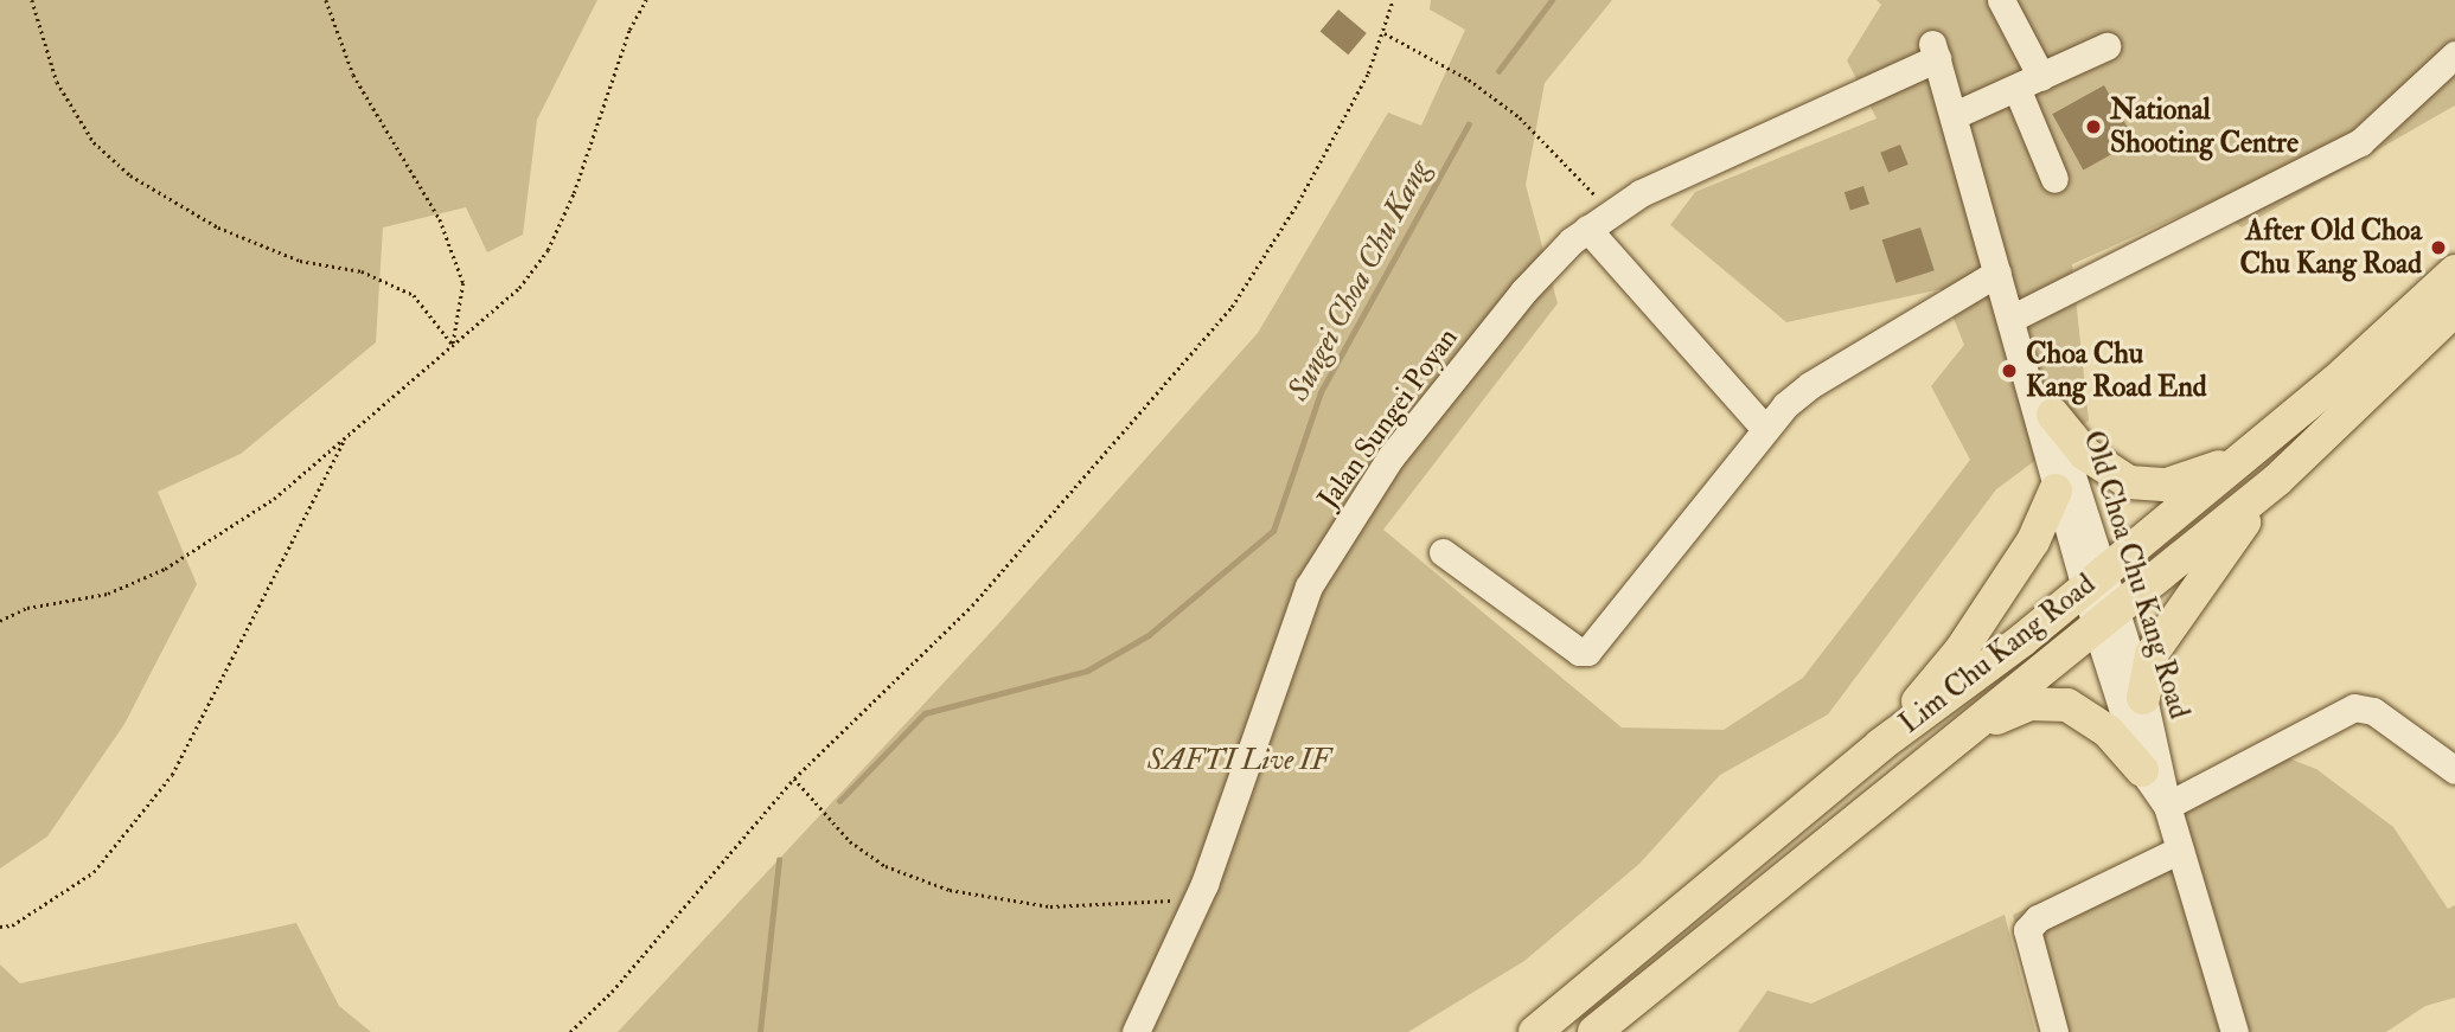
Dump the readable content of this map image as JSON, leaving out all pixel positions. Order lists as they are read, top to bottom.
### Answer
{
  "streets": {
    "main road": ["Lim Chu Kang Road"],
    "street": ["Jalan Sungei Poyan", "Old Choa Chu Kang Road"]
  },
  "crossings": [
    ["Jalan Sungei Poyan", "Old Choa Chu Kang Road"],
    ["Old Choa Chu Kang Road", "Lim Chu Kang Road"]
  ],
  "water": ["Sungei Choa Chu Kang"],
  "parks": ["SAFTI Live IF"],
  "places": ["National Shooting Centre", "After Old Choa Chu Kang Road", "Choa Chu Kang Road End"]
}
